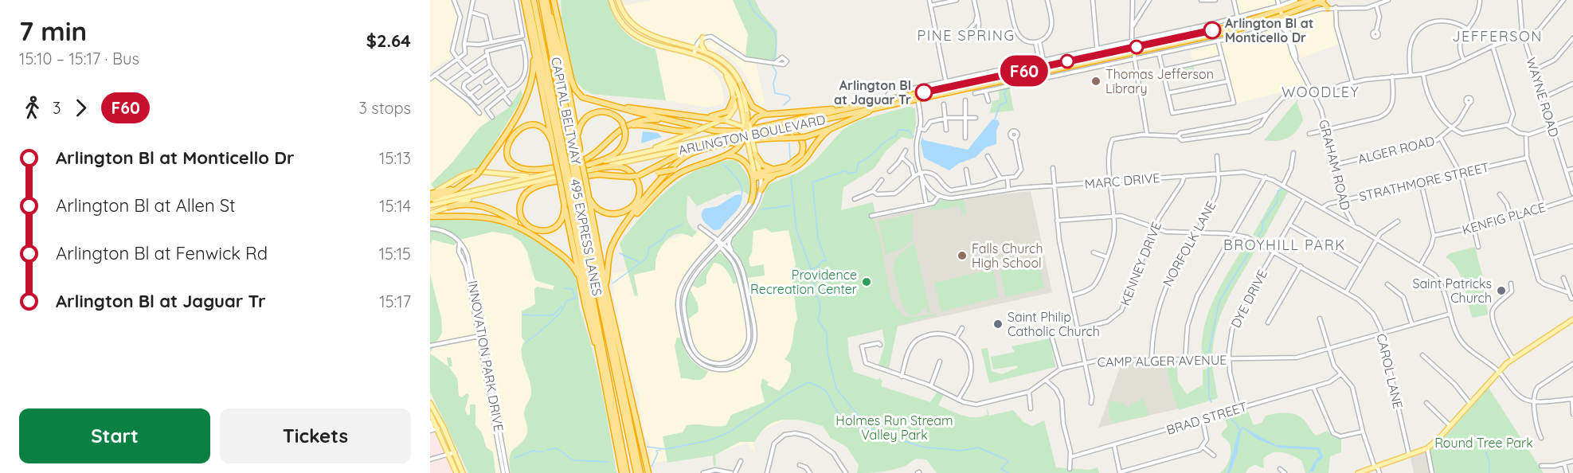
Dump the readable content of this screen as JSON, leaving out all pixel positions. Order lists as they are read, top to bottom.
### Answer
{
  "streets": {
    "highway": ["CAPITAL BELTWAY", "ARLINGTON BOULEVARD", "495 EXPRESS LANES"],
    "street": [
      "WAYNE ROAD",
      "ALGER ROAD",
      "GRAHAM ROAD",
      "MARC DRIVE",
      "STRATHMORE STREET",
      "KENFIG PLACE",
      "NORFOLK LANE",
      "KENNEY DRIVE",
      "DYE DRIVE",
      "INNOVATION PARK DRIVE",
      "CAMP ALGER AVENUE",
      "CAROL LANE",
      "BRAD STREET"
    ]
  },
  "crossings": [
    ["CAPITAL BELTWAY", "495 EXPRESS LANES"],
    ["ARLINGTON BOULEVARD", "GRAHAM ROAD"],
    ["ALGER ROAD", "GRAHAM ROAD"],
    ["GRAHAM ROAD", "MARC DRIVE"],
    ["GRAHAM ROAD", "STRATHMORE STREET"],
    ["GRAHAM ROAD", "CAMP ALGER AVENUE"],
    ["MARC DRIVE", "STRATHMORE STREET"],
    ["MARC DRIVE", "NORFOLK LANE"],
    ["MARC DRIVE", "KENNEY DRIVE"],
    ["MARC DRIVE", "DYE DRIVE"],
    ["NORFOLK LANE", "CAMP ALGER AVENUE"],
    ["NORFOLK LANE", "CAROL LANE"],
    ["KENNEY DRIVE", "CAROL LANE"],
    ["DYE DRIVE", "CAMP ALGER AVENUE"],
    ["DYE DRIVE", "CAROL LANE"],
    ["DYE DRIVE", "BRAD STREET"],
    ["CAMP ALGER AVENUE", "CAROL LANE"]
  ],
  "districts": [
    "PINE SPRING",
    "JEFFERSON",
    "WOODLEY",
    "BROYHILL PARK"
  ],
  "parks": ["Holmes Run Stream Valley Park", "Round Tree Park"],
  "places": [
    "Arlington Bl at Monticello Dr",
    "Thomas Jefferson Library",
    "Arlington Bl at Jaguar Tr",
    "Falls Church High School",
    "Providence Recreation Center",
    "Saint Patricks Church",
    "Saint Philip Catholic Church"
  ],
  "lines": ["bus line F60"],
  "page": {
    "heading": ["7 min", "15:10 – 15:17 · Bus", "$2.64"],
    "on_map": "F60",
    "legs": ["3", "F60", "3 stops"],
    "list": [
      {
        "name": "Arlington Bl at Monticello Dr",
        "value": "15:13"
      },
      {
        "name": "Arlington Bl at Allen St",
        "value": "15:14"
      },
      {
        "name": "Arlington Bl at Fenwick Rd",
        "value": "15:15"
      },
      {
        "name": "Arlington Bl at Jaguar Tr",
        "value": "15:17"
      }
    ],
    "buttons": ["Start", "Tickets"]
  }
}
